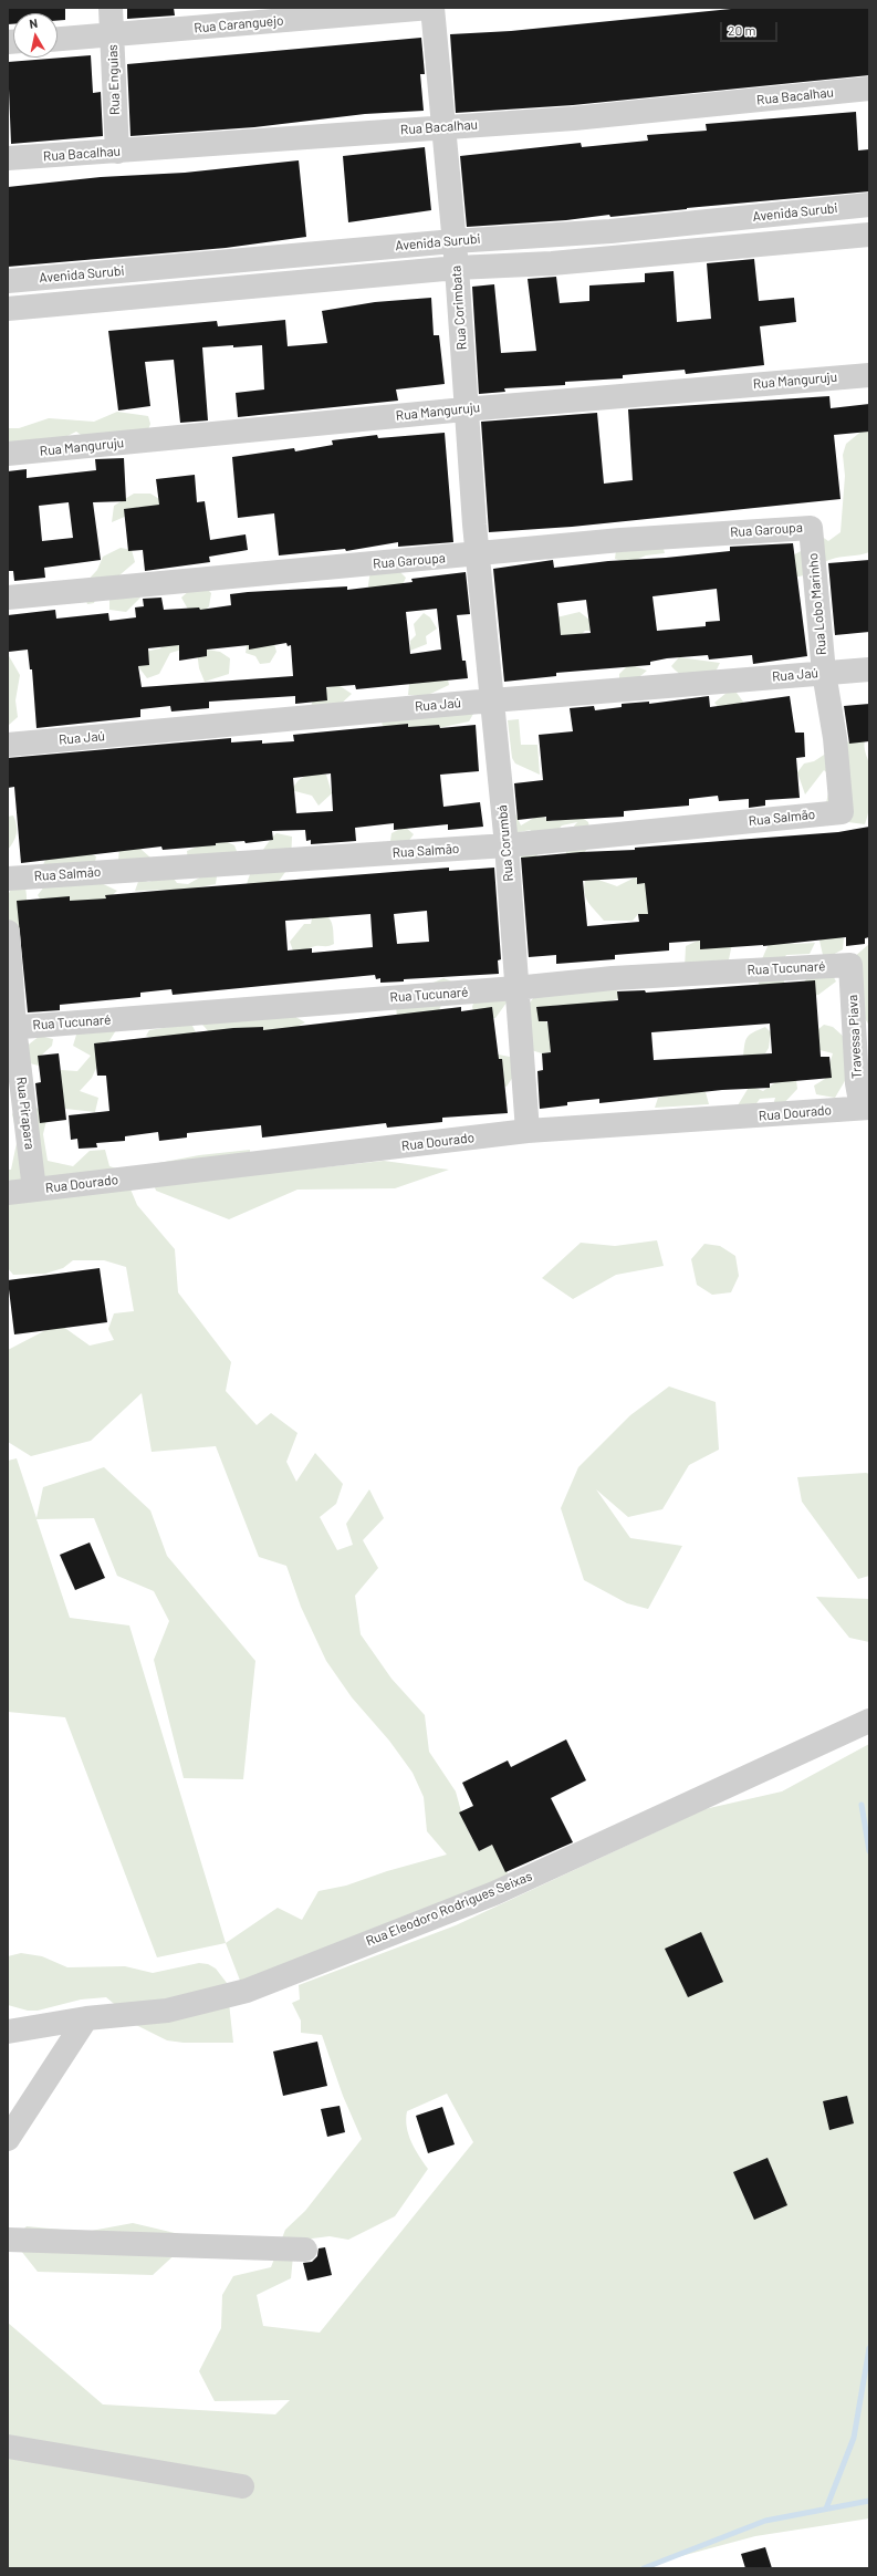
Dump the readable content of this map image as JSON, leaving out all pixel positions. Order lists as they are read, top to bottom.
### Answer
{
  "streets": {
    "street": [
      "Rua Caranguejo",
      "Rua Enguias",
      "Rua Bacalhau",
      "Avenida Surubi",
      "Rua Corimbata",
      "Rua Manguruju",
      "Rua Garoupa",
      "Rua Lobo Marinho",
      "Rua Jaú",
      "Rua Salmão",
      "Rua Corumbá",
      "Rua Tucunaré",
      "Travessa Piava",
      "Rua Pirapara",
      "Rua Dourado",
      "Rua Eleodoro Rodrigues Seixas"
    ]
  },
  "crossings": [
    ["Rua Caranguejo", "Rua Enguias"],
    ["Rua Caranguejo", "Rua Corimbata"],
    ["Rua Enguias", "Rua Bacalhau"],
    ["Rua Bacalhau", "Rua Corimbata"],
    ["Avenida Surubi", "Rua Corimbata"],
    ["Rua Corimbata", "Rua Manguruju"],
    ["Rua Corimbata", "Rua Garoupa"],
    ["Rua Corimbata", "Rua Corumbá"],
    ["Rua Garoupa", "Rua Lobo Marinho"],
    ["Rua Garoupa", "Rua Corumbá"],
    ["Rua Lobo Marinho", "Rua Jaú"],
    ["Rua Lobo Marinho", "Rua Salmão"],
    ["Rua Jaú", "Rua Corumbá"],
    ["Rua Salmão", "Rua Corumbá"],
    ["Rua Corumbá", "Rua Tucunaré"],
    ["Rua Corumbá", "Rua Dourado"],
    ["Rua Tucunaré", "Travessa Piava"],
    ["Rua Tucunaré", "Rua Pirapara"],
    ["Travessa Piava", "Rua Dourado"],
    ["Rua Pirapara", "Rua Dourado"]
  ],
  "scale_bar": "20 m",
  "north": "top"
}
